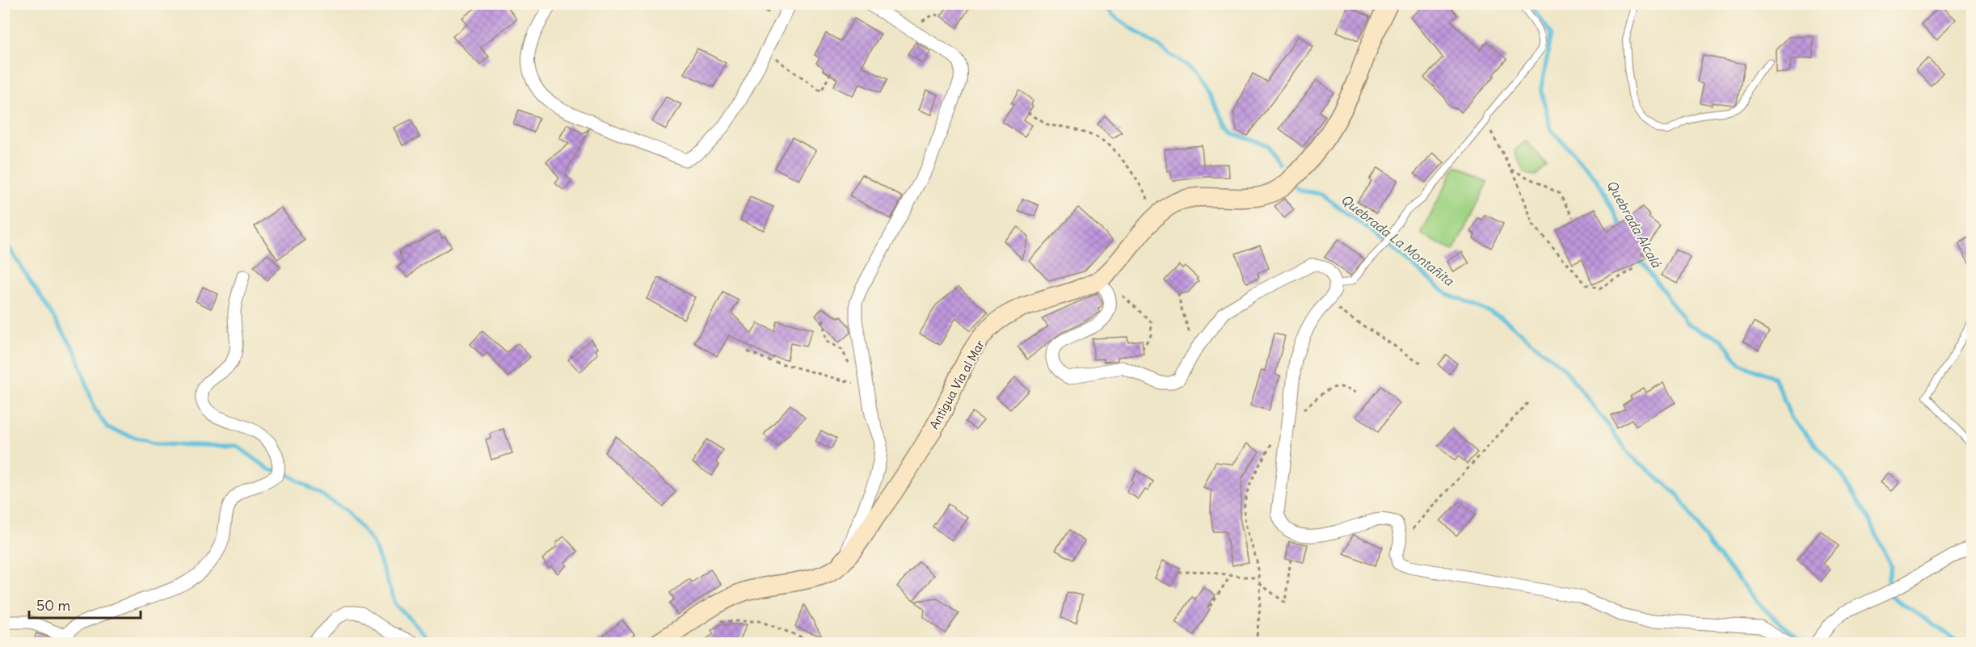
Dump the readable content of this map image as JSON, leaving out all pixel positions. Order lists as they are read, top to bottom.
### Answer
{
  "streets": {
    "main road": ["Antigua Vía al Mar"]
  },
  "water": ["Quebrada Alcalá", "Quebrada La Montañita"],
  "scale_bar": "50 m"
}
